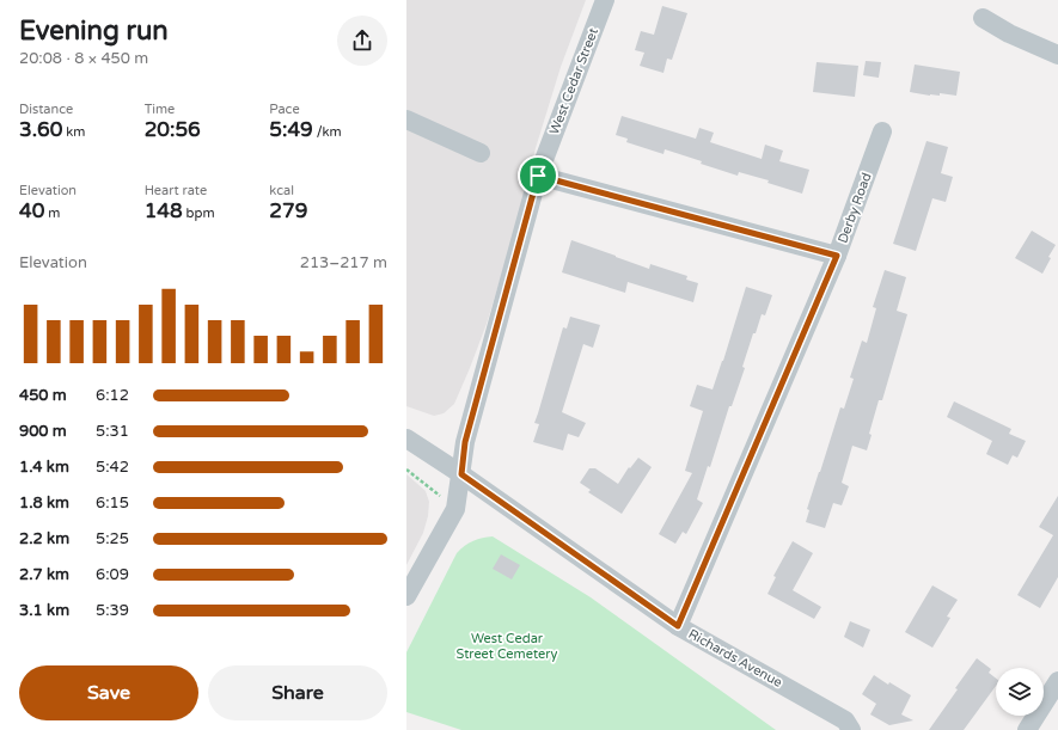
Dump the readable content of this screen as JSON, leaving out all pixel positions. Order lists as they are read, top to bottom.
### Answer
{
  "streets": {
    "street": ["West Cedar Street", "Derby Road", "Richards Avenue"]
  },
  "crossings": [
    ["West Cedar Street", "Richards Avenue"],
    ["Derby Road", "Richards Avenue"]
  ],
  "parks": ["West Cedar Street Cemetery"],
  "page": {
    "heading": ["Evening run", "20:08 · 8 × 450 m"],
    "stats": [
      ["Distance", "3.60 km"],
      ["Time", "20:56"],
      ["Pace", "5:49 /km"],
      ["Elevation", "40 m"],
      ["Heart rate", "148 bpm"],
      ["kcal", "279"]
    ],
    "chart": ["Elevation", "213–217 m"],
    "list": [
      {
        "name": "450 m",
        "note": "6:12"
      },
      {
        "name": "900 m",
        "note": "5:31"
      },
      {
        "name": "1.4 km",
        "note": "5:42"
      },
      {
        "name": "1.8 km",
        "note": "6:15"
      },
      {
        "name": "2.2 km",
        "note": "5:25"
      },
      {
        "name": "2.7 km",
        "note": "6:09"
      },
      {
        "name": "3.1 km",
        "note": "5:39"
      }
    ],
    "buttons": ["Save", "Share"]
  }
}
